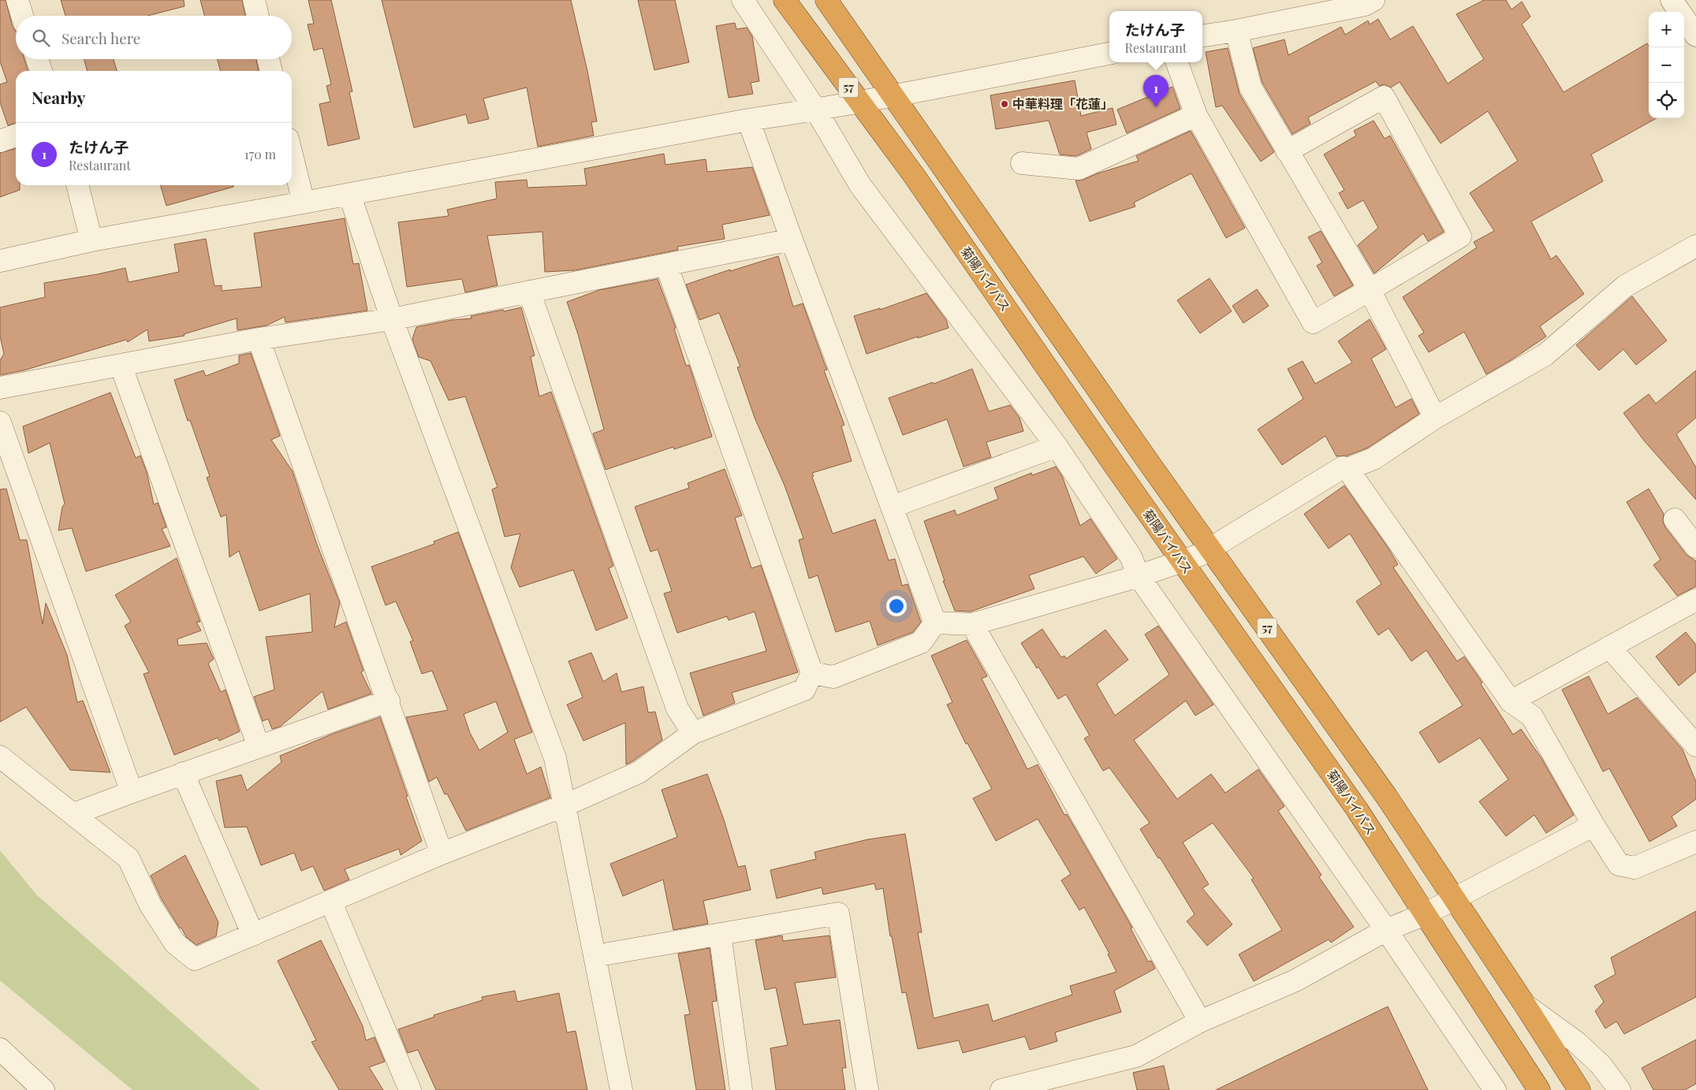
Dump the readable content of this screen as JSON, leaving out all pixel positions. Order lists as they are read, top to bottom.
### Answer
{
  "streets": {
    "highway": ["57", "菊陽バイパス"]
  },
  "places": ["中華料理「花蓮」"],
  "page": {
    "popup": ["たけん子", "Restaurant"],
    "map_buttons": ["+", "−"],
    "search": "Search here",
    "heading": "Nearby",
    "pins": "1",
    "list": [
      {
        "mark": "1",
        "name": "たけん子",
        "note": "Restaurant",
        "value": "170 m"
      }
    ]
  }
}
